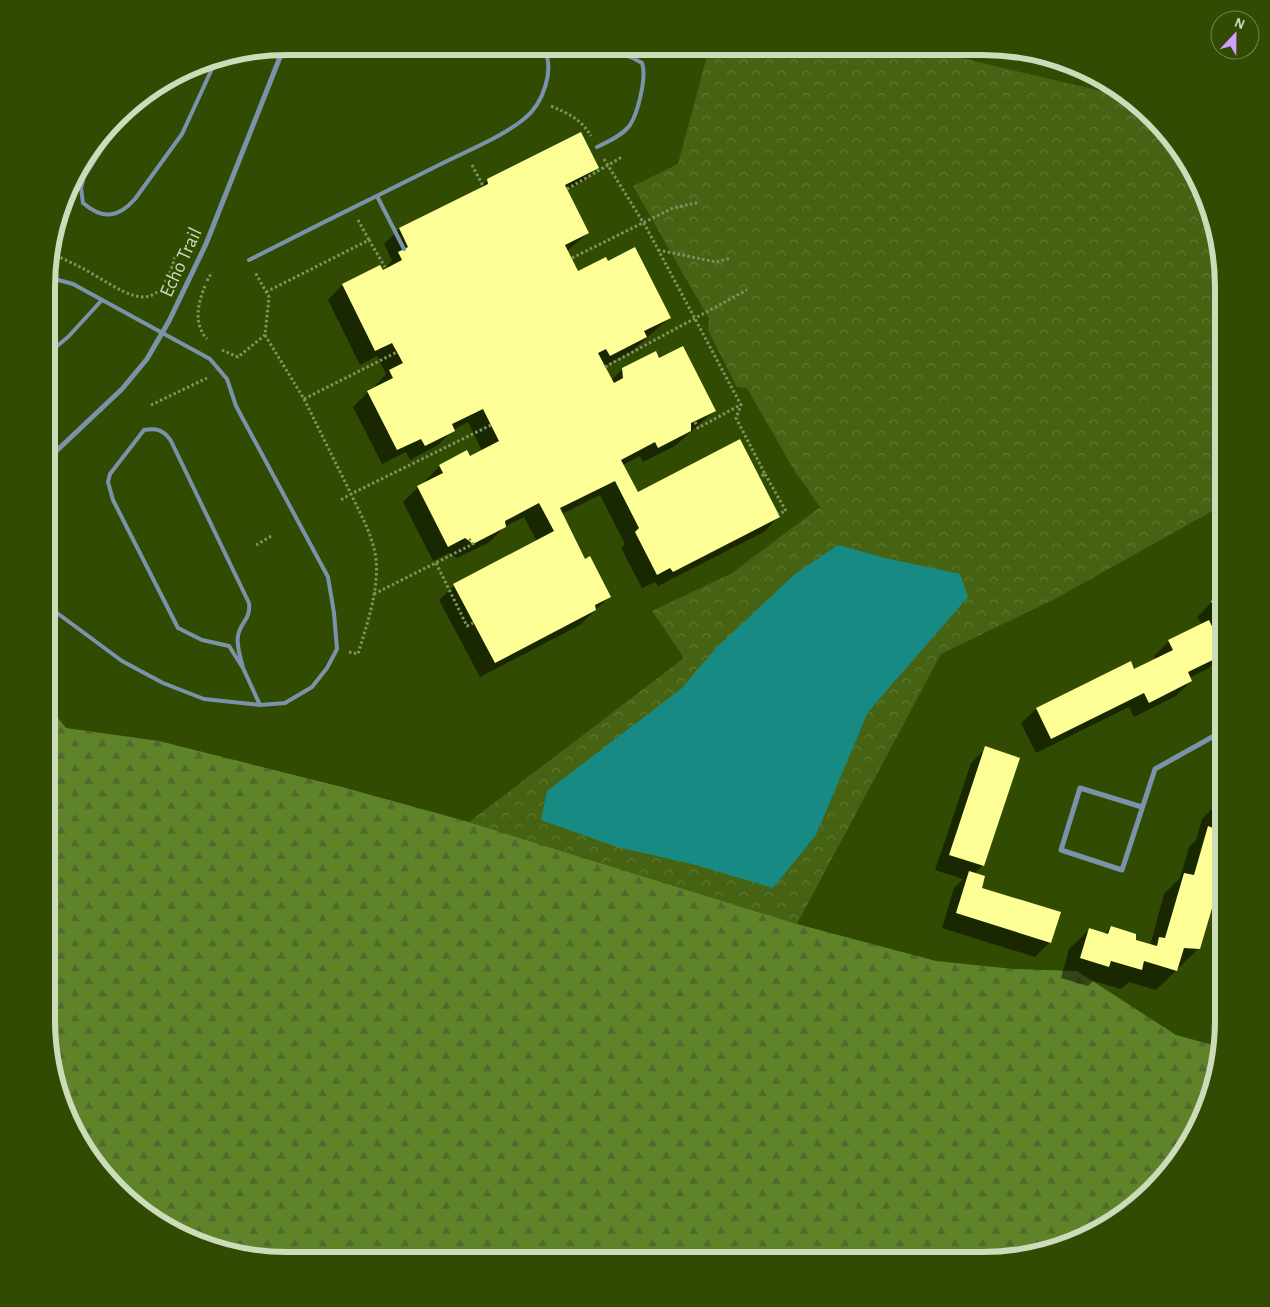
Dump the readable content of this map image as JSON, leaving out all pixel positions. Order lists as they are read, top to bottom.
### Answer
{
  "streets": {
    "street": ["Echo Trail"]
  },
  "north": "top"
}
